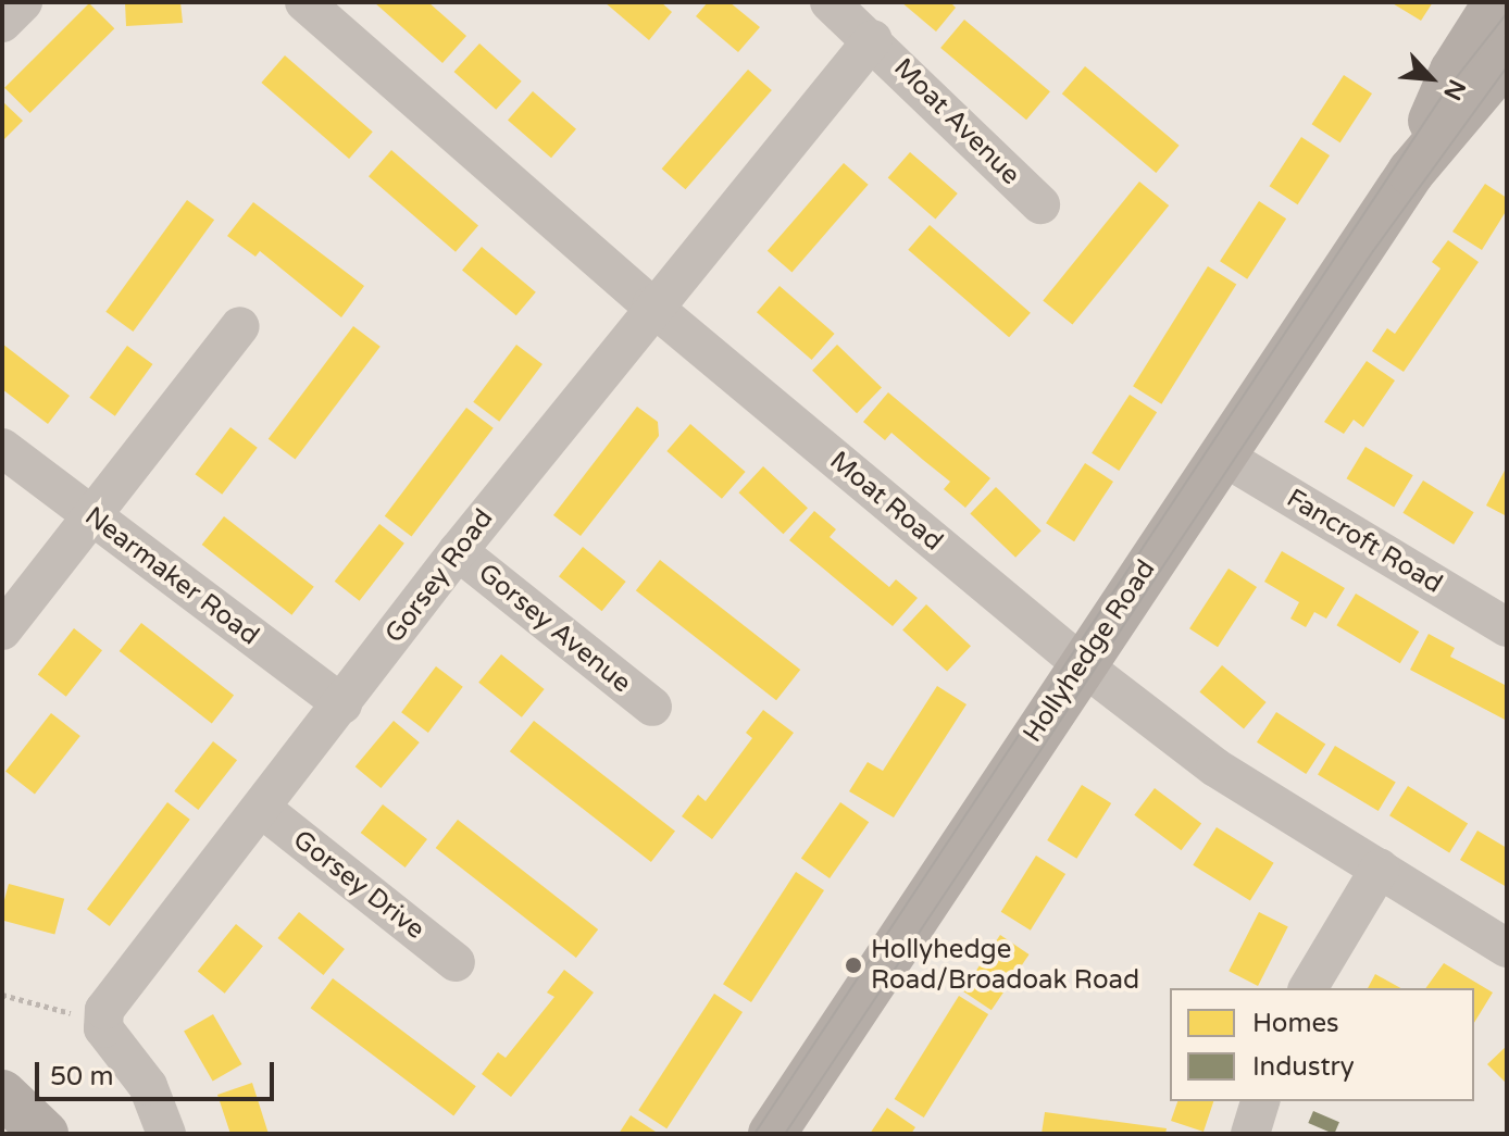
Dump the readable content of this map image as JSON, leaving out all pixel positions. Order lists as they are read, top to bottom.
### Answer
{
  "streets": {
    "street": [
      "Moat Avenue",
      "Moat Road",
      "Fancroft Road",
      "Nearmaker Road",
      "Gorsey Road",
      "Gorsey Avenue",
      "Hollyhedge Road",
      "Gorsey Drive"
    ]
  },
  "crossings": [
    ["Moat Avenue", "Gorsey Road"],
    ["Moat Road", "Gorsey Road"],
    ["Moat Road", "Hollyhedge Road"],
    ["Fancroft Road", "Hollyhedge Road"],
    ["Nearmaker Road", "Gorsey Road"],
    ["Gorsey Road", "Gorsey Avenue"],
    ["Gorsey Road", "Gorsey Drive"]
  ],
  "places": ["Hollyhedge Road/Broadoak Road"],
  "legend": ["Homes", "Industry"],
  "scale_bar": "50 m",
  "north": "bottom right"
}
